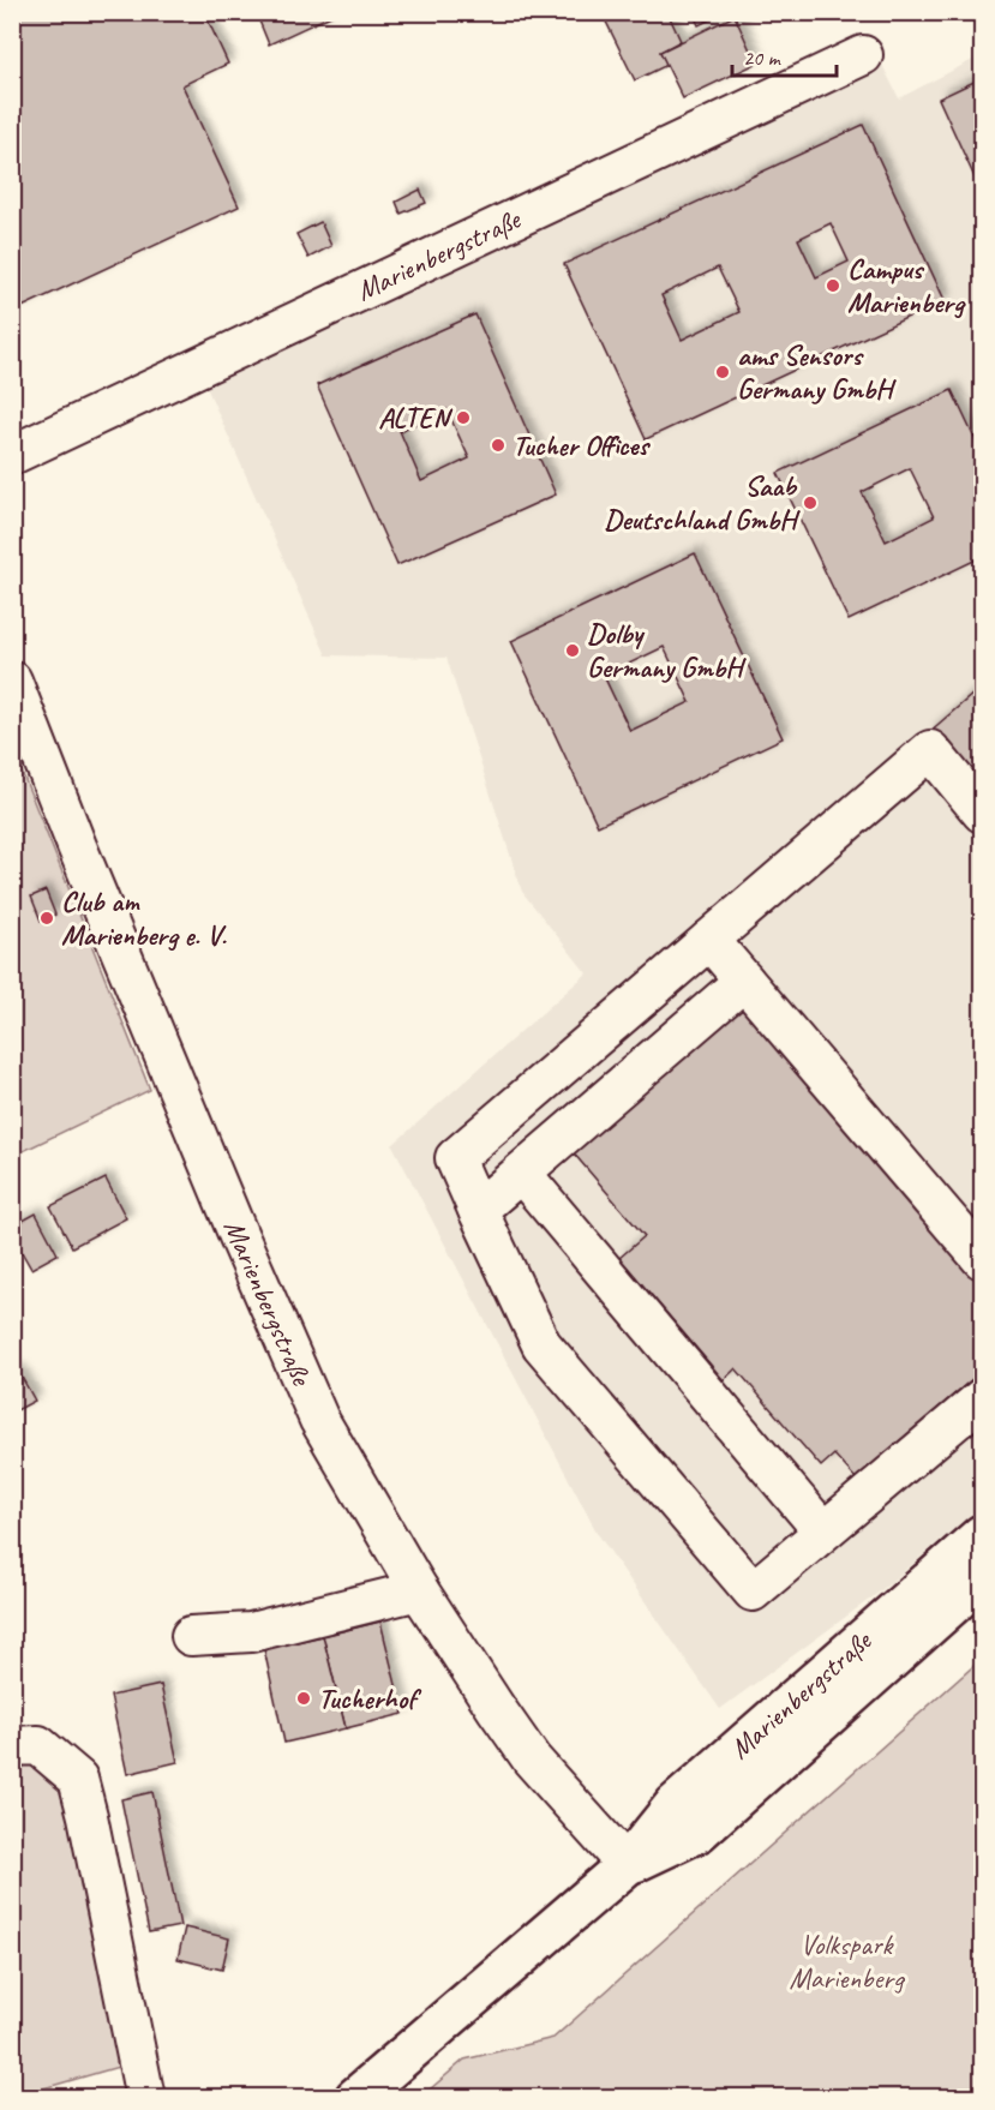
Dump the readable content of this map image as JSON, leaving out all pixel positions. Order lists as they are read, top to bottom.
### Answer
{
  "streets": {
    "main road": ["Marienbergstraße"]
  },
  "parks": ["Volkspark Marienberg"],
  "places": [
    "Campus Marienberg",
    "ams Sensors Germany GmbH",
    "ALTEN",
    "Tucher Offices",
    "Saab Deutschland GmbH",
    "Dolby Germany GmbH",
    "Club am Marienberg e. V.",
    "Tucherhof"
  ],
  "scale_bar": "20 m"
}
